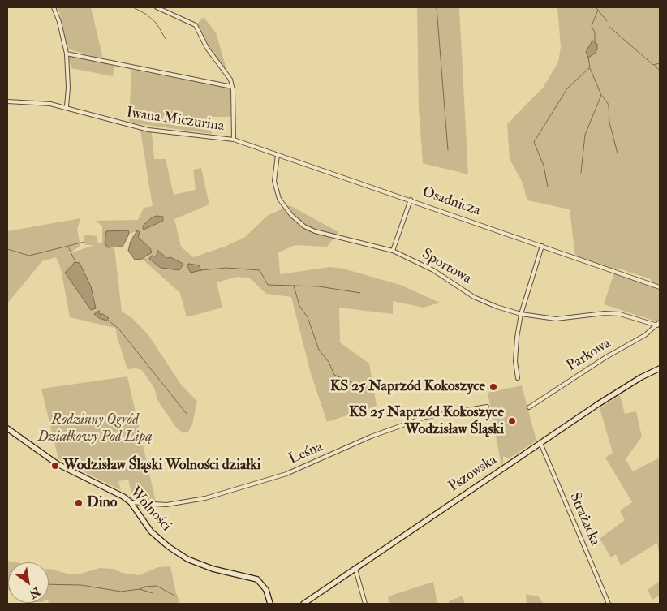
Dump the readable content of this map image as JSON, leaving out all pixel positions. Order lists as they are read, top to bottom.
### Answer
{
  "streets": {
    "main road": ["Pszowska", "Wolności"],
    "street": [
      "Iwana Miczurina",
      "Osadnicza",
      "Sportowa",
      "Parkowa",
      "Leśna",
      "Strażacka"
    ]
  },
  "crossings": [
    ["Iwana Miczurina", "Osadnicza"],
    ["Osadnicza", "Sportowa"],
    ["Sportowa", "Parkowa"],
    ["Leśna", "Wolności"],
    ["Pszowska", "Strażacka"]
  ],
  "parks": ["Rodzinny Ogród Działkowy Pod Lipą"],
  "places": [
    "KS 25 Naprzód Kokoszyce",
    "KS 25 Naprzód Kokoszyce Wodzisław Śląski",
    "Wodzisław Śląski Wolności działki",
    "Dino"
  ],
  "north": "bottom right"
}
